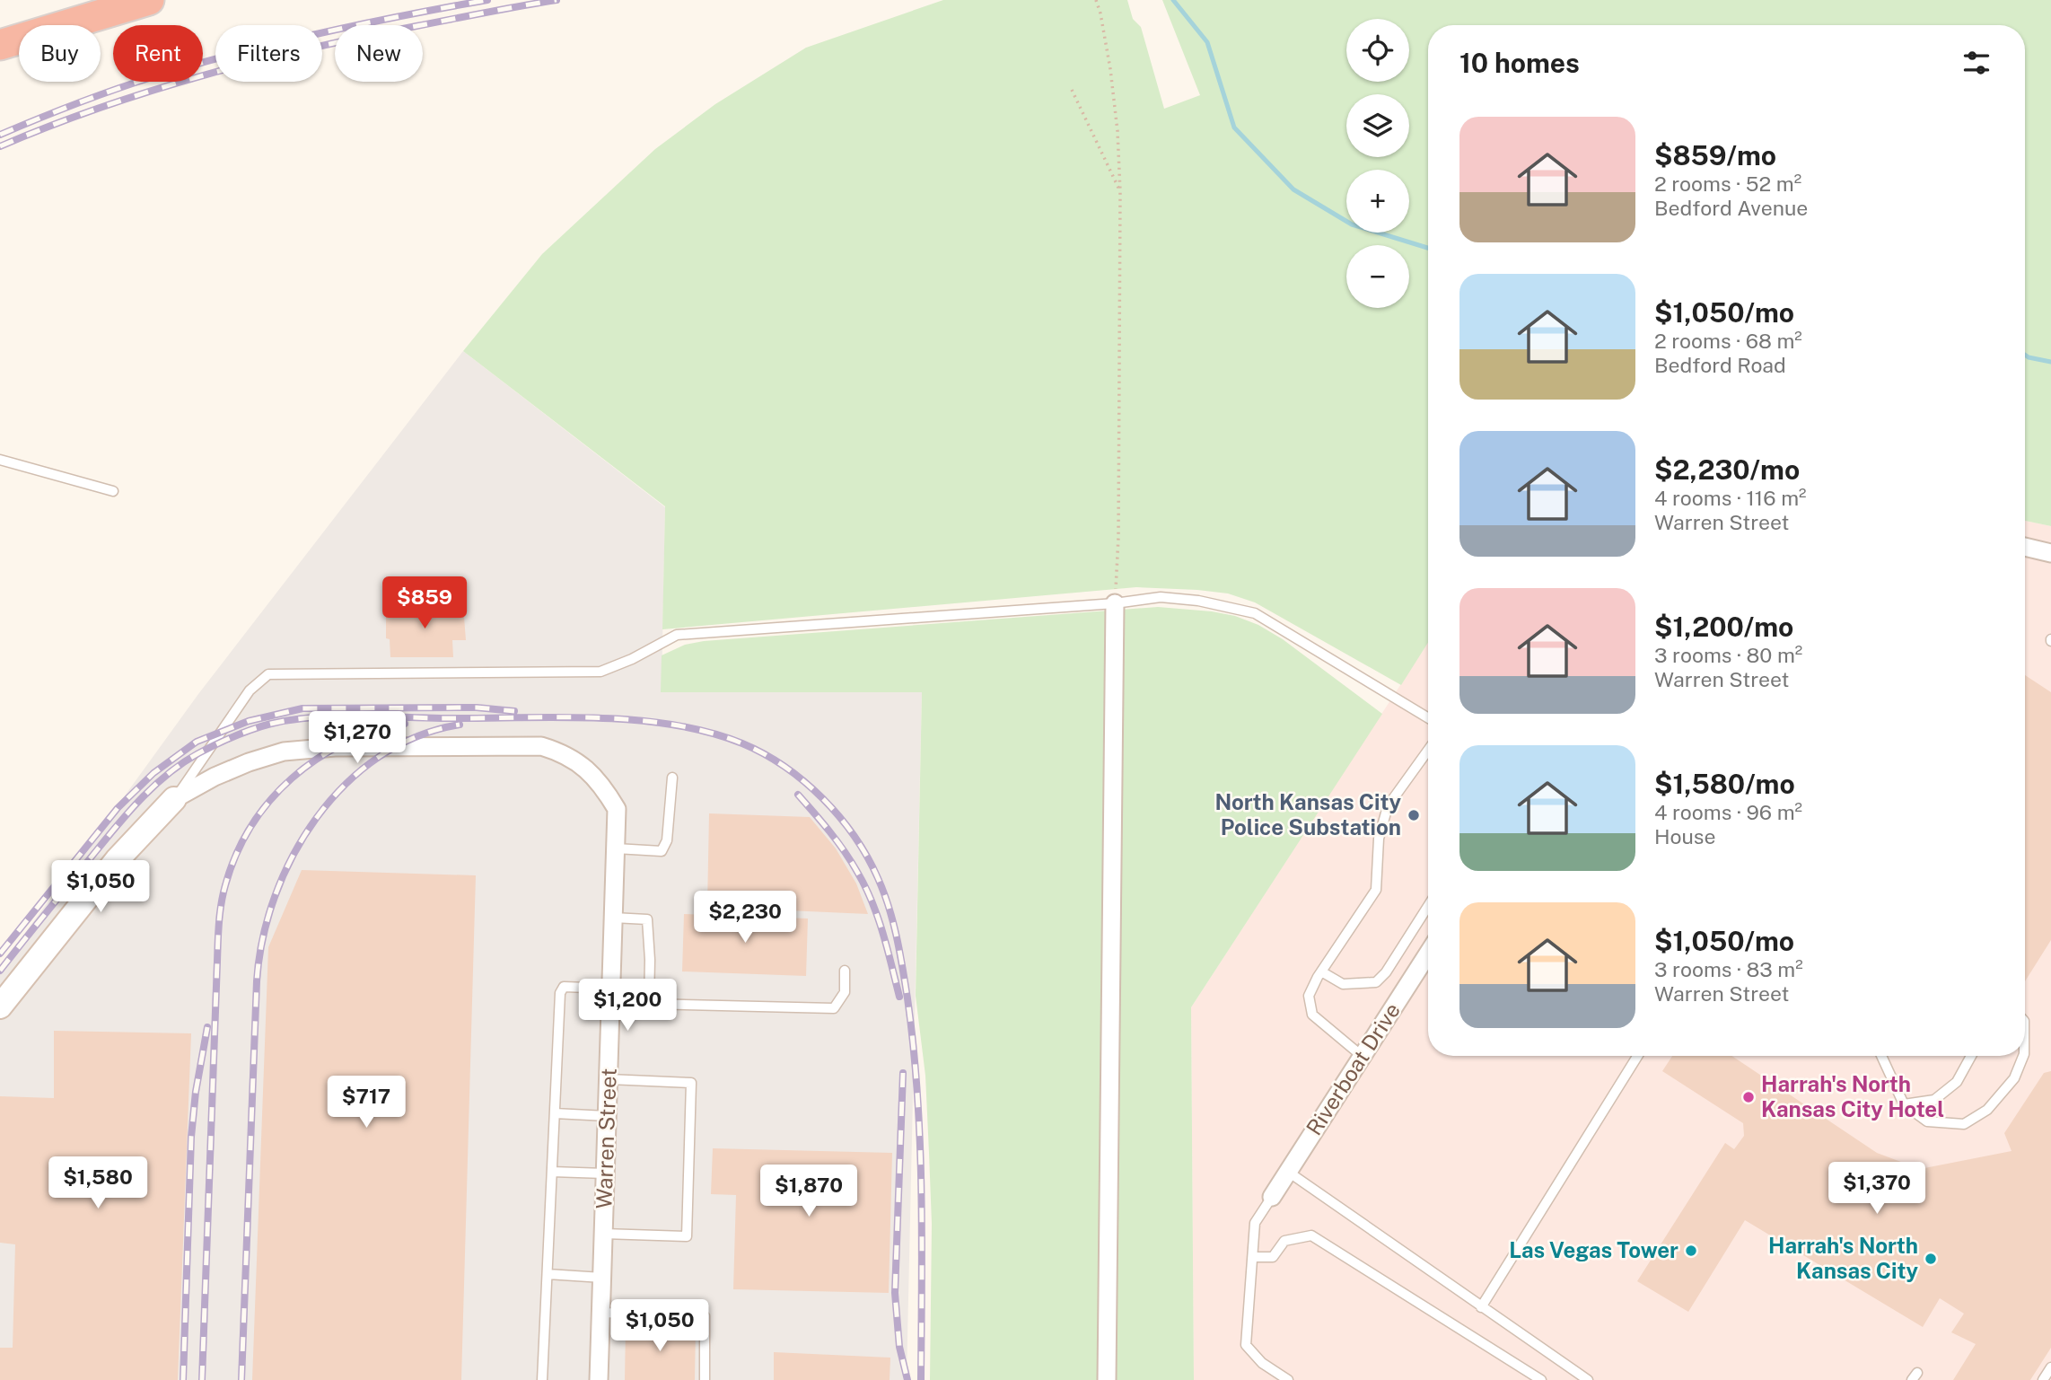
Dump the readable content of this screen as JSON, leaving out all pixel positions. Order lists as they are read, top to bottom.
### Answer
{
  "streets": {
    "street": ["Riverboat Drive", "Warren Street"]
  },
  "places": [
    "North Kansas City Police Substation",
    "Harrah's North Kansas City Hotel",
    "Las Vegas Tower",
    "Harrah's North Kansas City"
  ],
  "page": {
    "map_buttons": ["+", "−"],
    "chip": [
      "Buy",
      "Rent",
      "Filters",
      "New"
    ],
    "heading": "10 homes",
    "list": [
      {
        "name": "$859/mo",
        "note": "2 rooms · 52 m² · Bedford Avenue"
      },
      {
        "name": "$1,050/mo",
        "note": "2 rooms · 68 m² · Bedford Road"
      },
      {
        "name": "$2,230/mo",
        "note": "4 rooms · 116 m² · Warren Street"
      },
      {
        "name": "$1,200/mo",
        "note": "3 rooms · 80 m² · Warren Street"
      },
      {
        "name": "$1,580/mo",
        "note": "4 rooms · 96 m² · House"
      },
      {
        "name": "$1,050/mo",
        "note": "3 rooms · 83 m² · Warren Street"
      }
    ],
    "price": [
      "$859",
      "$1,270",
      "$1,050",
      "$2,230",
      "$1,200",
      "$717",
      "$1,580",
      "$1,370",
      "$1,870",
      "$1,050"
    ]
  }
}
